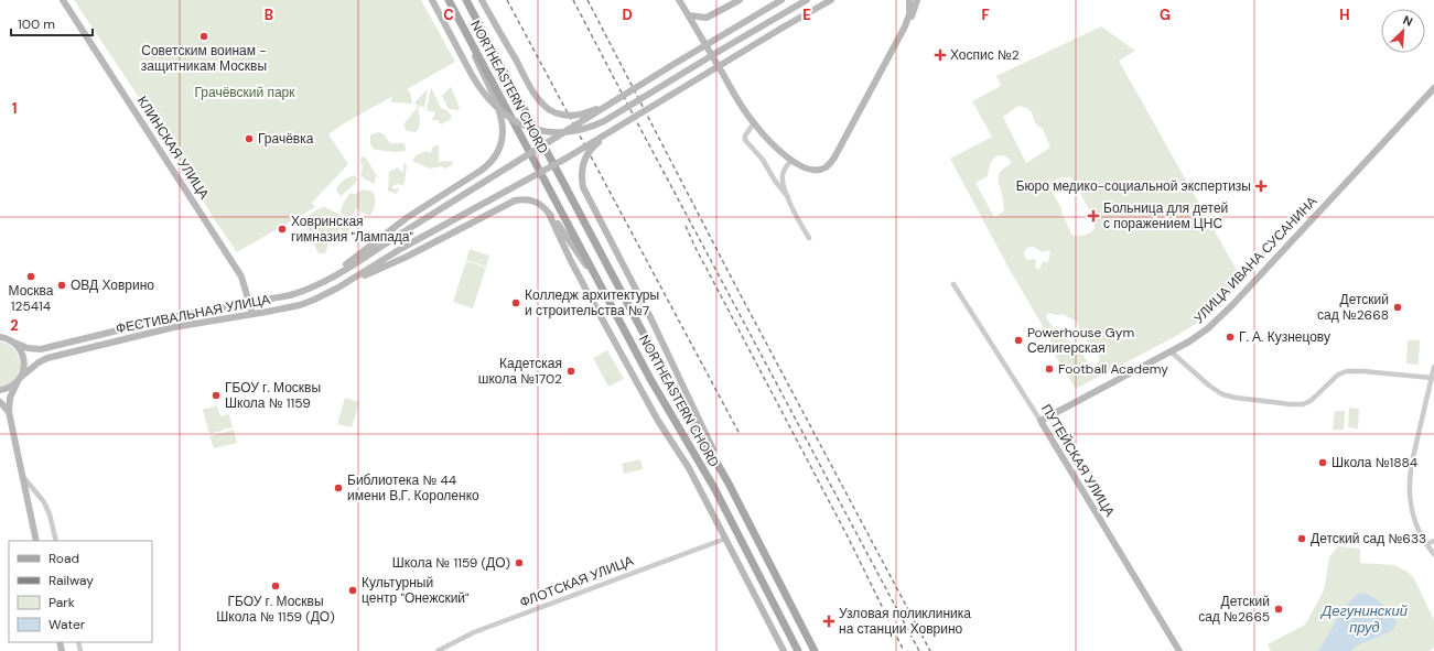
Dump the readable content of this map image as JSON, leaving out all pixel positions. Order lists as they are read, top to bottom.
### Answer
{
  "streets": {
    "main road": [
      "NORTHEASTERN CHORD",
      "КЛИНСКАЯ УЛИЦА",
      "УЛИЦА ИВАНА СУСАНИНА",
      "ФЕСТИВАЛЬНАЯ УЛИЦА",
      "ПУТЕЙСКАЯ УЛИЦА"
    ],
    "street": ["ФЛОТСКАЯ УЛИЦА"]
  },
  "crossings": [
    ["КЛИНСКАЯ УЛИЦА", "ФЕСТИВАЛЬНАЯ УЛИЦА"],
    ["УЛИЦА ИВАНА СУСАНИНА", "ПУТЕЙСКАЯ УЛИЦА"]
  ],
  "water": ["Дегунинский пруд"],
  "parks": ["Грачёвский парк"],
  "places": {
    "other": [
      "Советским воинам - защитникам Москвы",
      "Грачёвка",
      "Ховринская гимназия \"Лампада\"",
      "Москва 125414",
      "ОВД Ховрино",
      "Колледж архитектуры и строительства №7",
      "Детский сад №2668",
      "Г. А. Кузнецову",
      "Powerhouse Gym Селигерская",
      "Football Academy",
      "Кадетская школа №1702",
      "ГБОУ г. Москвы Школа № 1159",
      "Школа №1884",
      "Библиотека № 44 имени В.Г. Короленко",
      "Детский сад №633",
      "Школа № 1159 (ДО)",
      "ГБОУ г. Москвы Школа № 1159 (ДО)",
      "Культурный центр \"Онежский\"",
      "Детский сад №2665"
    ],
    "health": [
      "Хоспис №2",
      "Бюро медико-социальной экспертизы",
      "Больница для детей с поражением ЦНС",
      "Узловая поликлиника на станции Ховрино"
    ]
  },
  "legend": [
    "Road",
    "Railway",
    "Park",
    "Water"
  ],
  "scale_bar": "100 m",
  "north": "top right",
  "grid": {
    "columns": [
      "B",
      "C",
      "D",
      "E",
      "F",
      "G",
      "H"
    ],
    "rows": ["1", "2"]
  }
}
